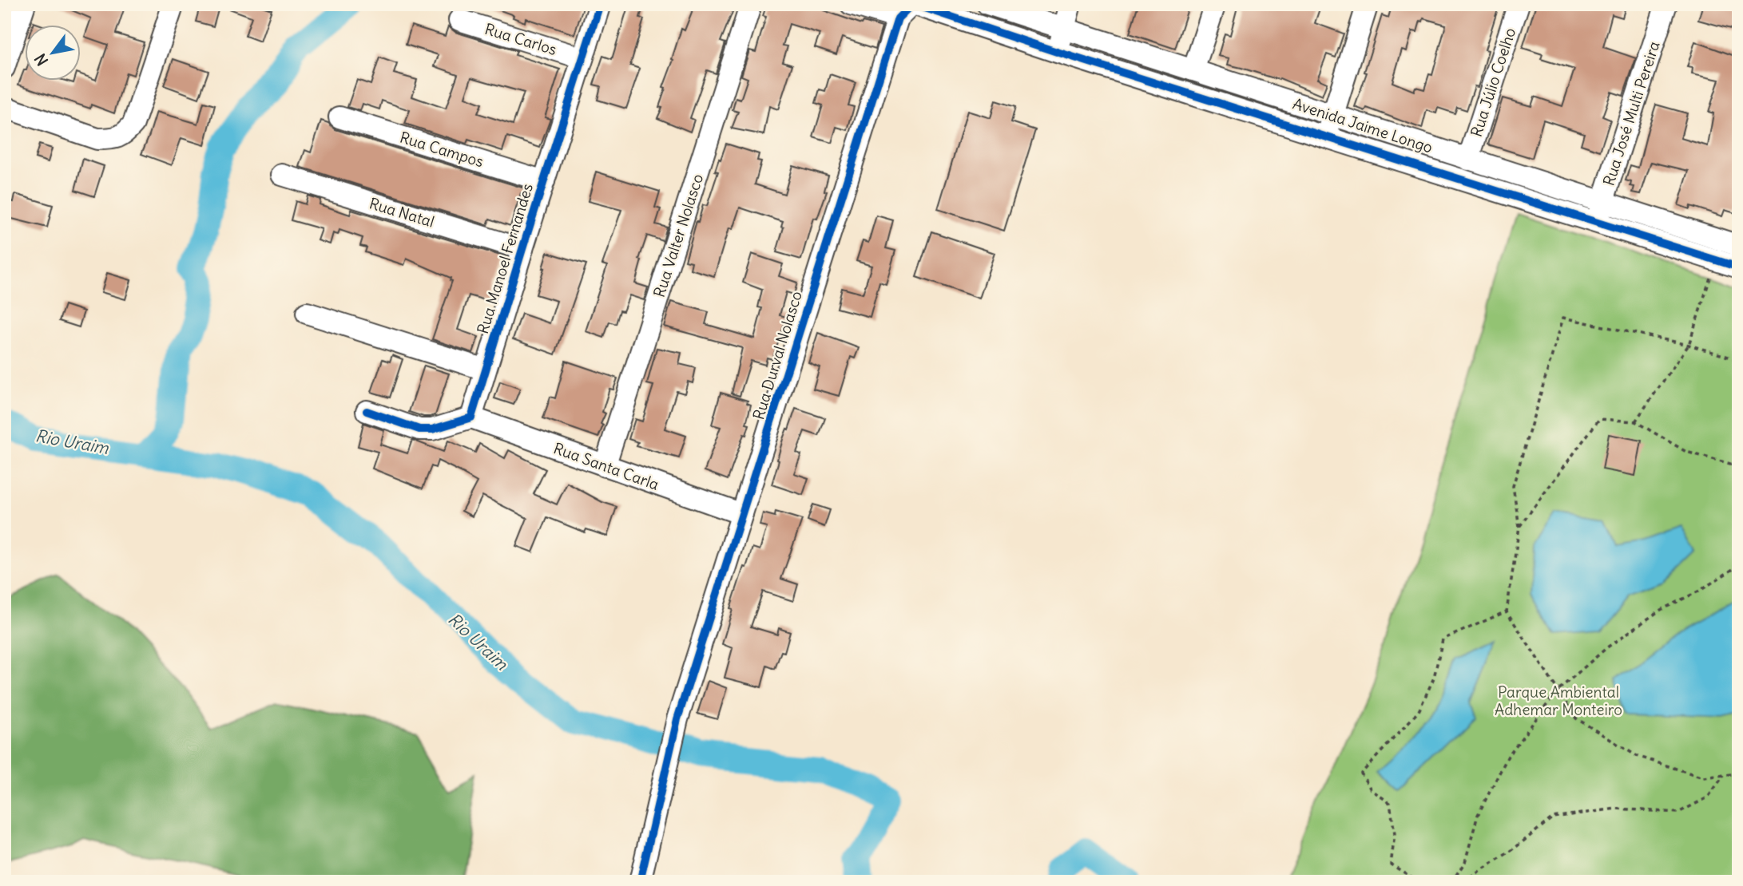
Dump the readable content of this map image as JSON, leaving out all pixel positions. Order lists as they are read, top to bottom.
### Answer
{
  "streets": {
    "street": [
      "Rua Carlos",
      "Rua Júlio Coelho",
      "Rua José Multi Pereira",
      "Avenida Jaime Longo",
      "Rua Campos",
      "Rua Natal",
      "Rua Valter Nolasco",
      "Rua Manoel Fernandes",
      "Rua Durval Nolasco",
      "Rua Santa Carla"
    ]
  },
  "crossings": [
    ["Rua Carlos", "Rua Manoel Fernandes"],
    ["Rua Júlio Coelho", "Avenida Jaime Longo"],
    ["Rua José Multi Pereira", "Avenida Jaime Longo"],
    ["Rua Campos", "Rua Manoel Fernandes"],
    ["Rua Natal", "Rua Manoel Fernandes"],
    ["Rua Valter Nolasco", "Rua Santa Carla"],
    ["Rua Manoel Fernandes", "Rua Santa Carla"],
    ["Rua Durval Nolasco", "Rua Santa Carla"]
  ],
  "water": ["Rio Uraim"],
  "parks": ["Parque Ambiental Adhemar Monteiro"],
  "north": "bottom left"
}
